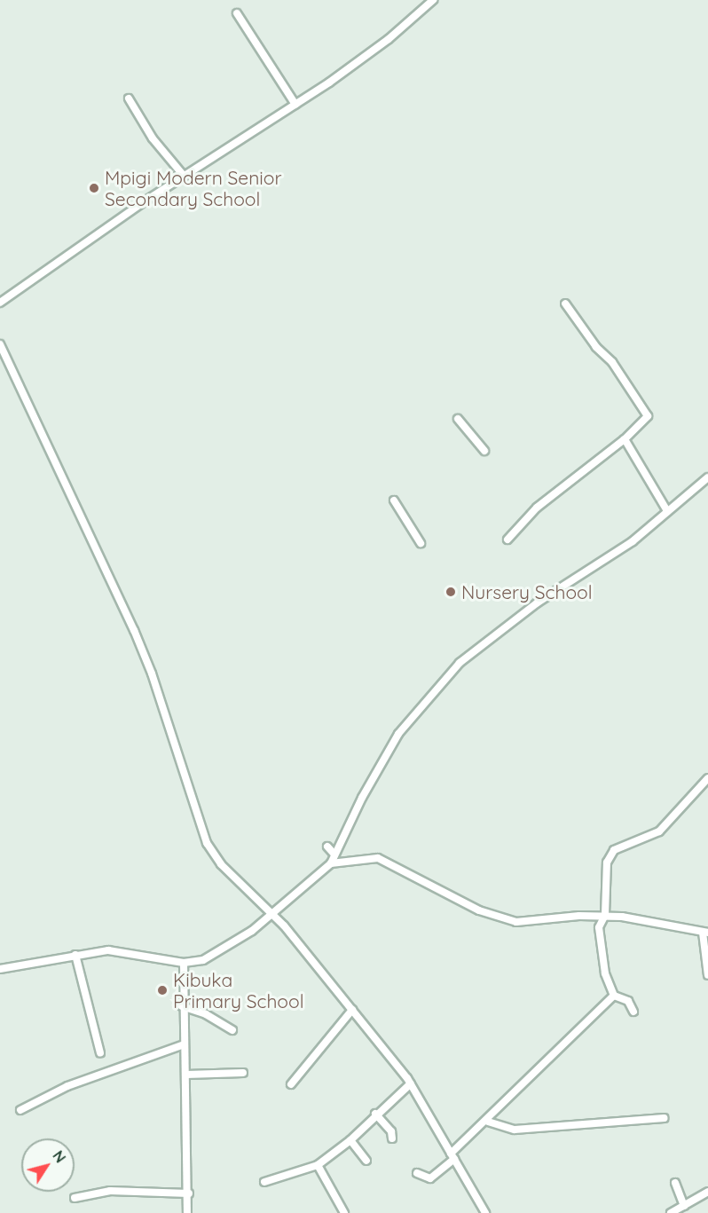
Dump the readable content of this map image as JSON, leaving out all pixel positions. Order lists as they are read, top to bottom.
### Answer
{
  "places": ["Mpigi Modern Senior Secondary School", "Nursery School", "Kibuka Primary School"],
  "north": "top right"
}
